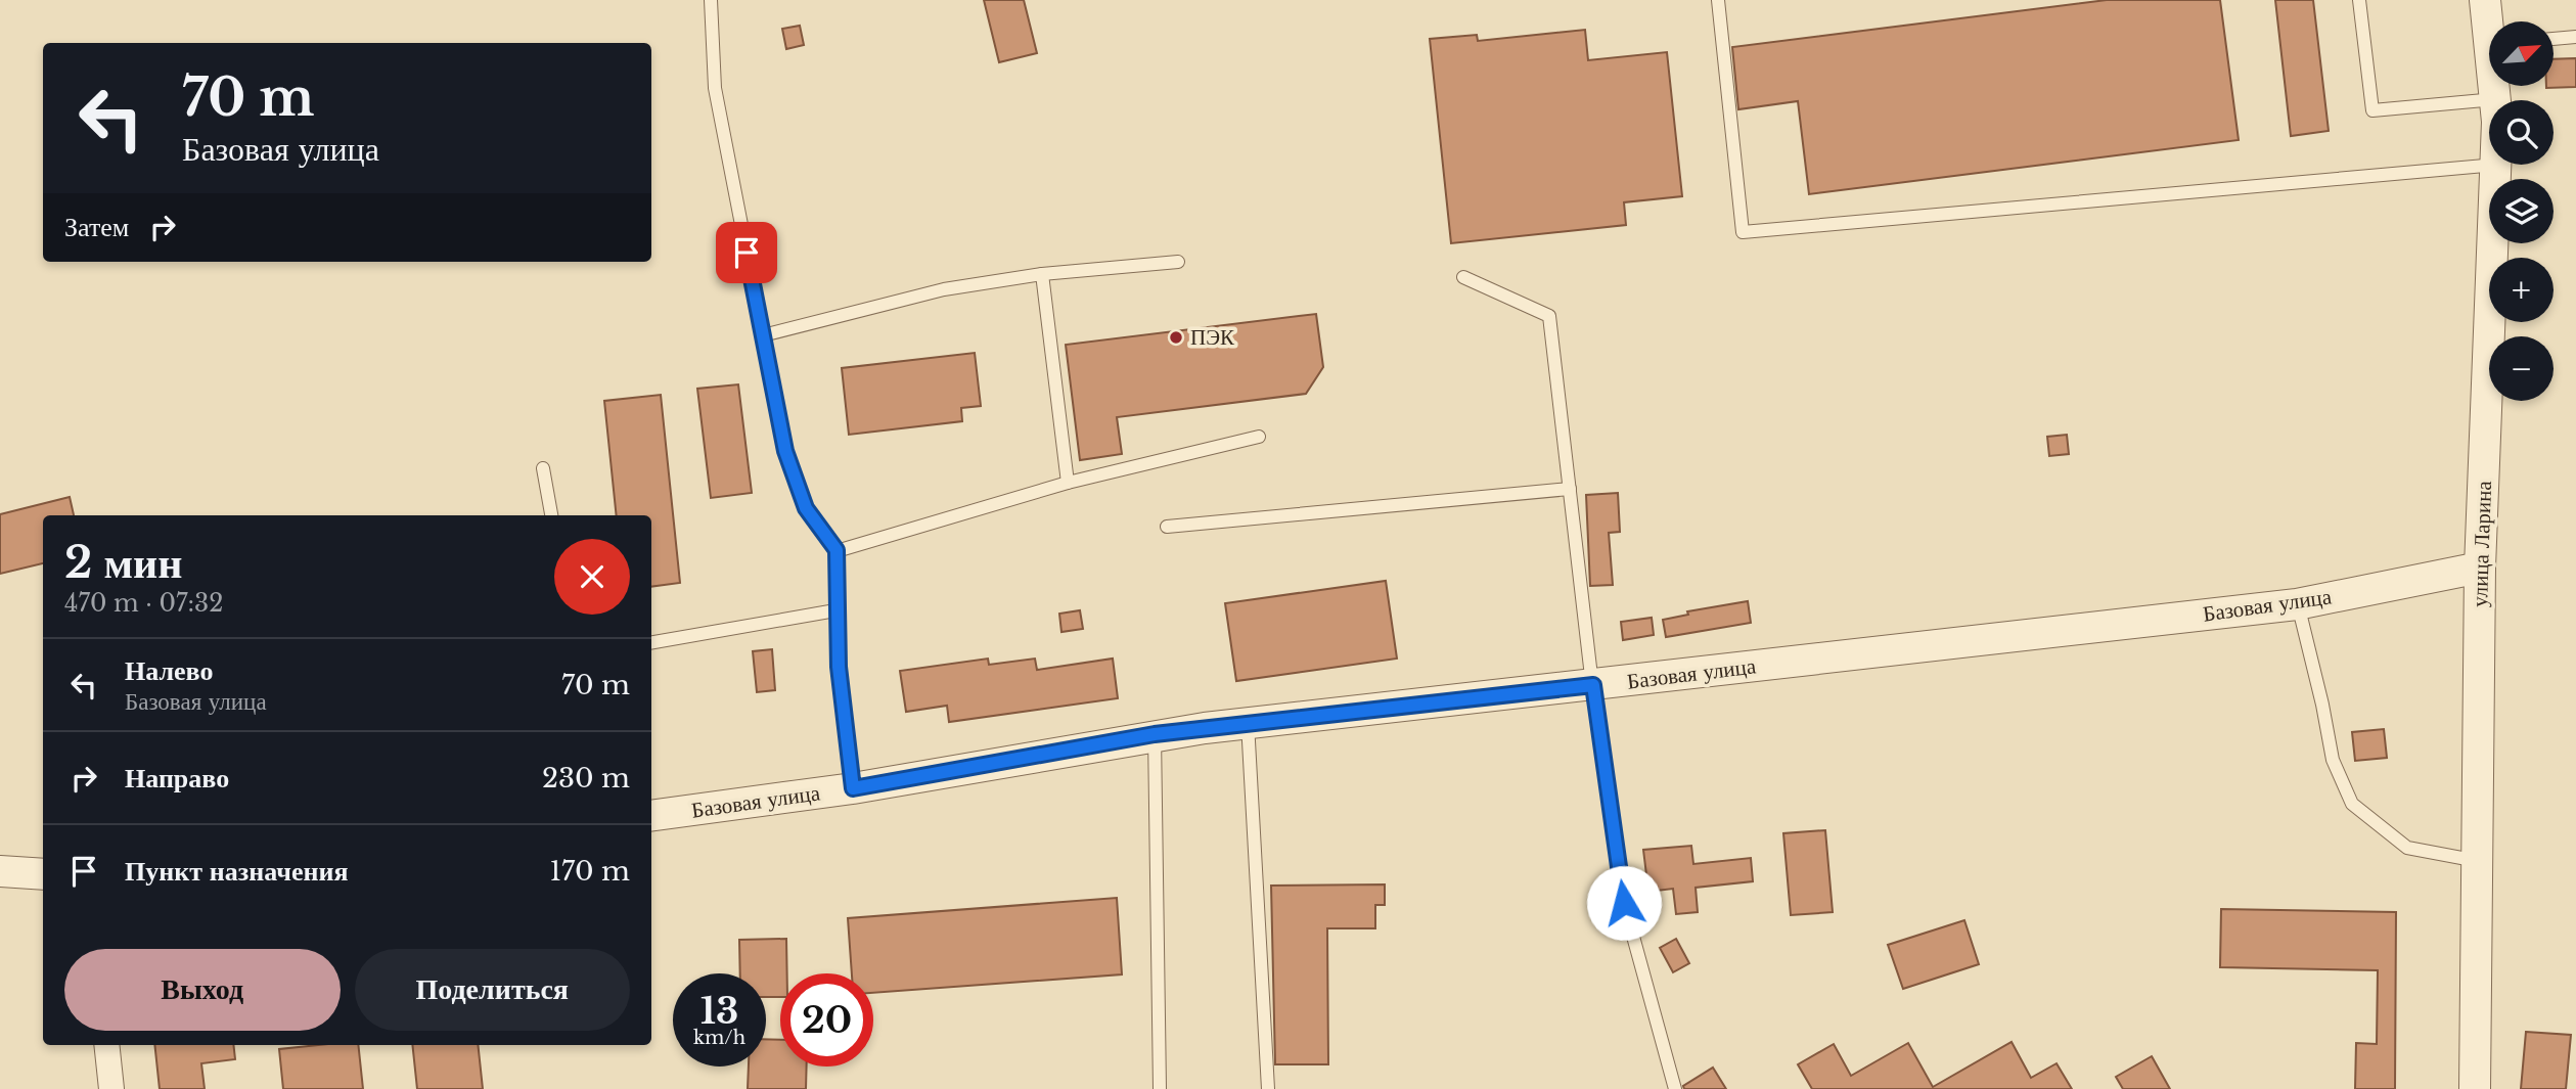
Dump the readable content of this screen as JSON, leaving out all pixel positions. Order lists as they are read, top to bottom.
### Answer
{
  "streets": {
    "street": ["улица Ларина", "Базовая улица"]
  },
  "crossings": [
    ["улица Ларина", "Базовая улица"]
  ],
  "places": ["ПЭК"],
  "north": "top right",
  "page": {
    "map_buttons": ["+", "−"],
    "turn": ["70 m", "Базовая улица"],
    "then": "Затем",
    "heading": ["2 мин", "470 m · 07:32"],
    "list": [
      {
        "name": "Налево",
        "note": "Базовая улица",
        "value": "70 m"
      },
      {
        "name": "Направо",
        "value": "230 m"
      },
      {
        "name": "Пункт назначения",
        "value": "170 m"
      }
    ],
    "buttons": ["Выход", "Поделиться"],
    "speed": "13 km/h",
    "limit": "20"
  }
}
